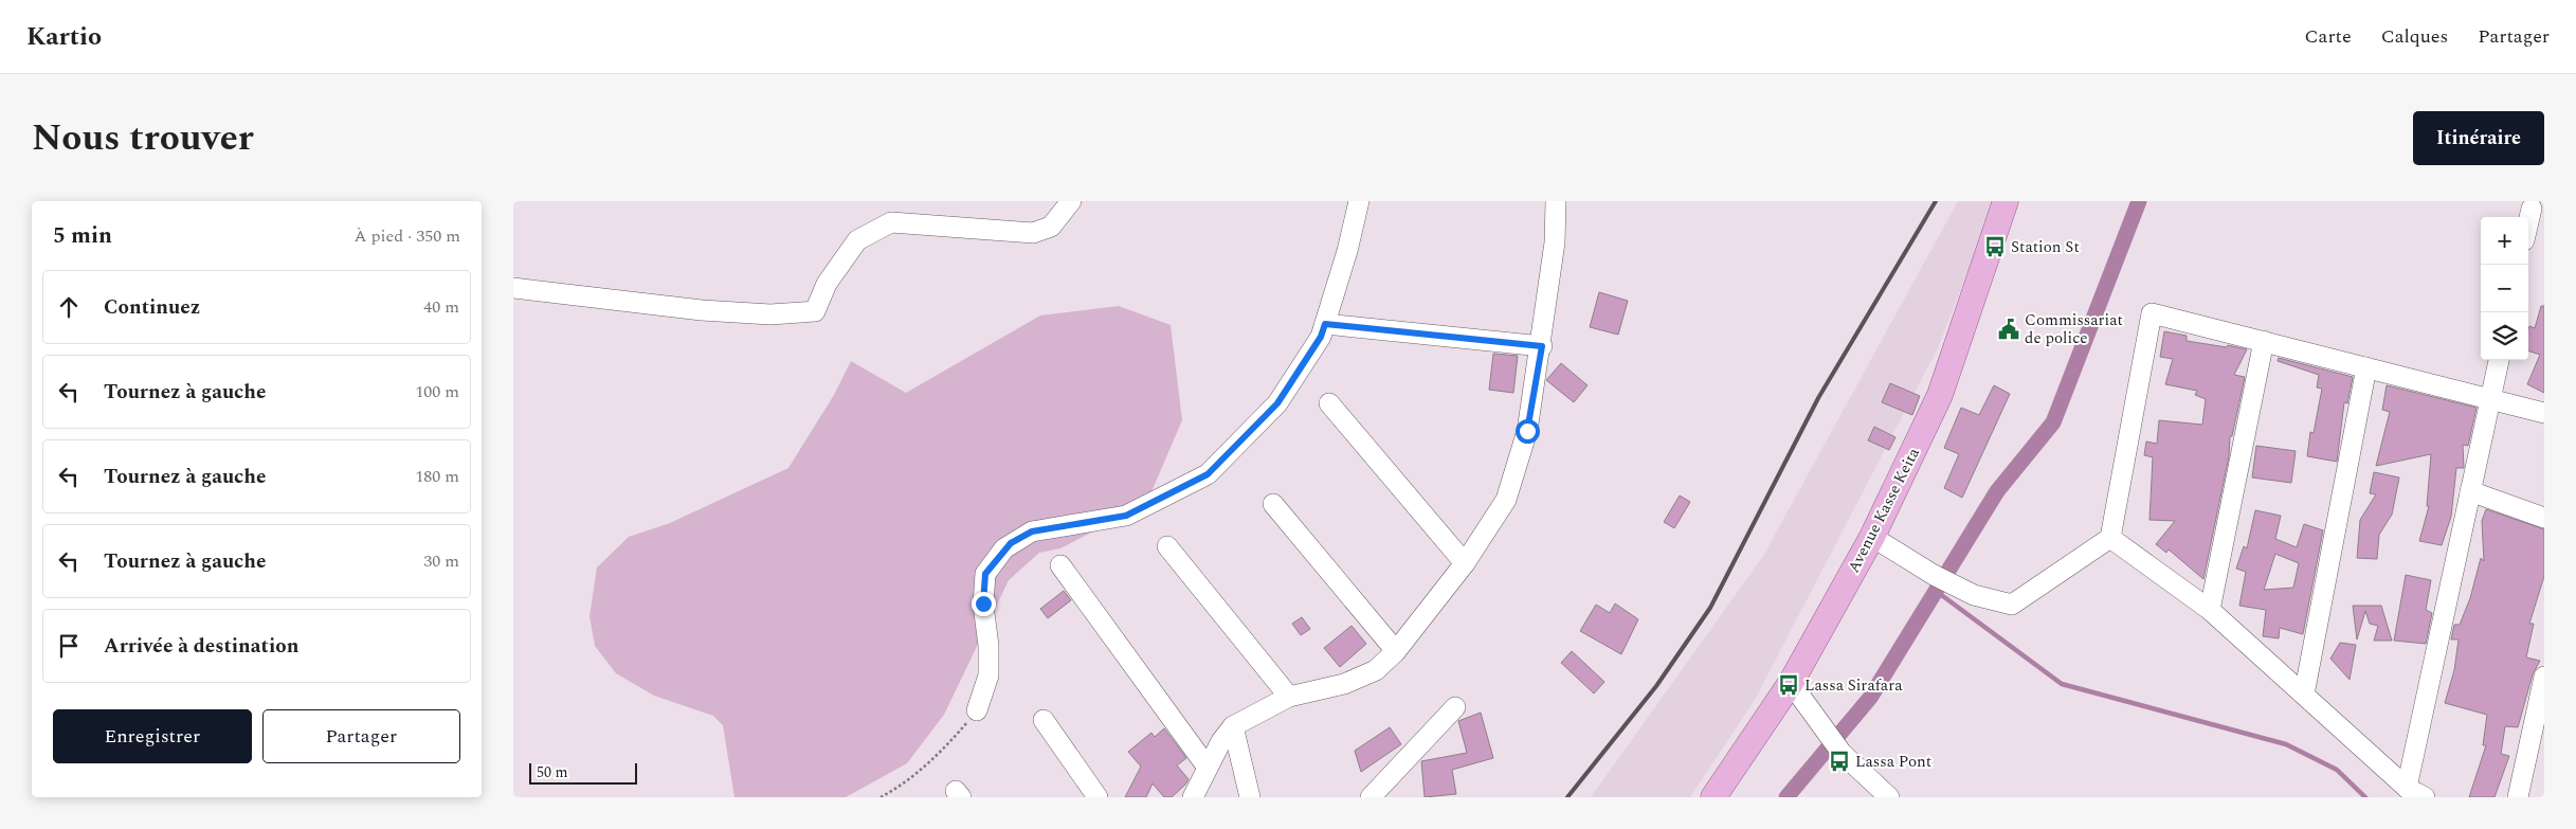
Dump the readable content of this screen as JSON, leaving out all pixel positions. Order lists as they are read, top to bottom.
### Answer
{
  "streets": {
    "main road": ["Avenue Kasse Keita"]
  },
  "places": {
    "bus stop": ["Station St", "Lassa Sirafara", "Lassa Pont"],
    "public building": ["Commissariat de police"]
  },
  "scale_bar": "50 m",
  "page": {
    "header": "Kartio",
    "nav": ["Carte", "Calques", "Partager"],
    "title": "Nous trouver",
    "buttons": [
      "Itinéraire",
      ["Enregistrer", "Partager"]
    ],
    "heading": ["5 min", "À pied · 350 m"],
    "map_buttons": ["+", "−"],
    "list": [
      ["Continuez", "40 m"],
      ["Tournez à gauche", "100 m"],
      ["Tournez à gauche", "180 m"],
      ["Tournez à gauche", "30 m"],
      "Arrivée à destination"
    ],
    "scale": "50 m"
  }
}
